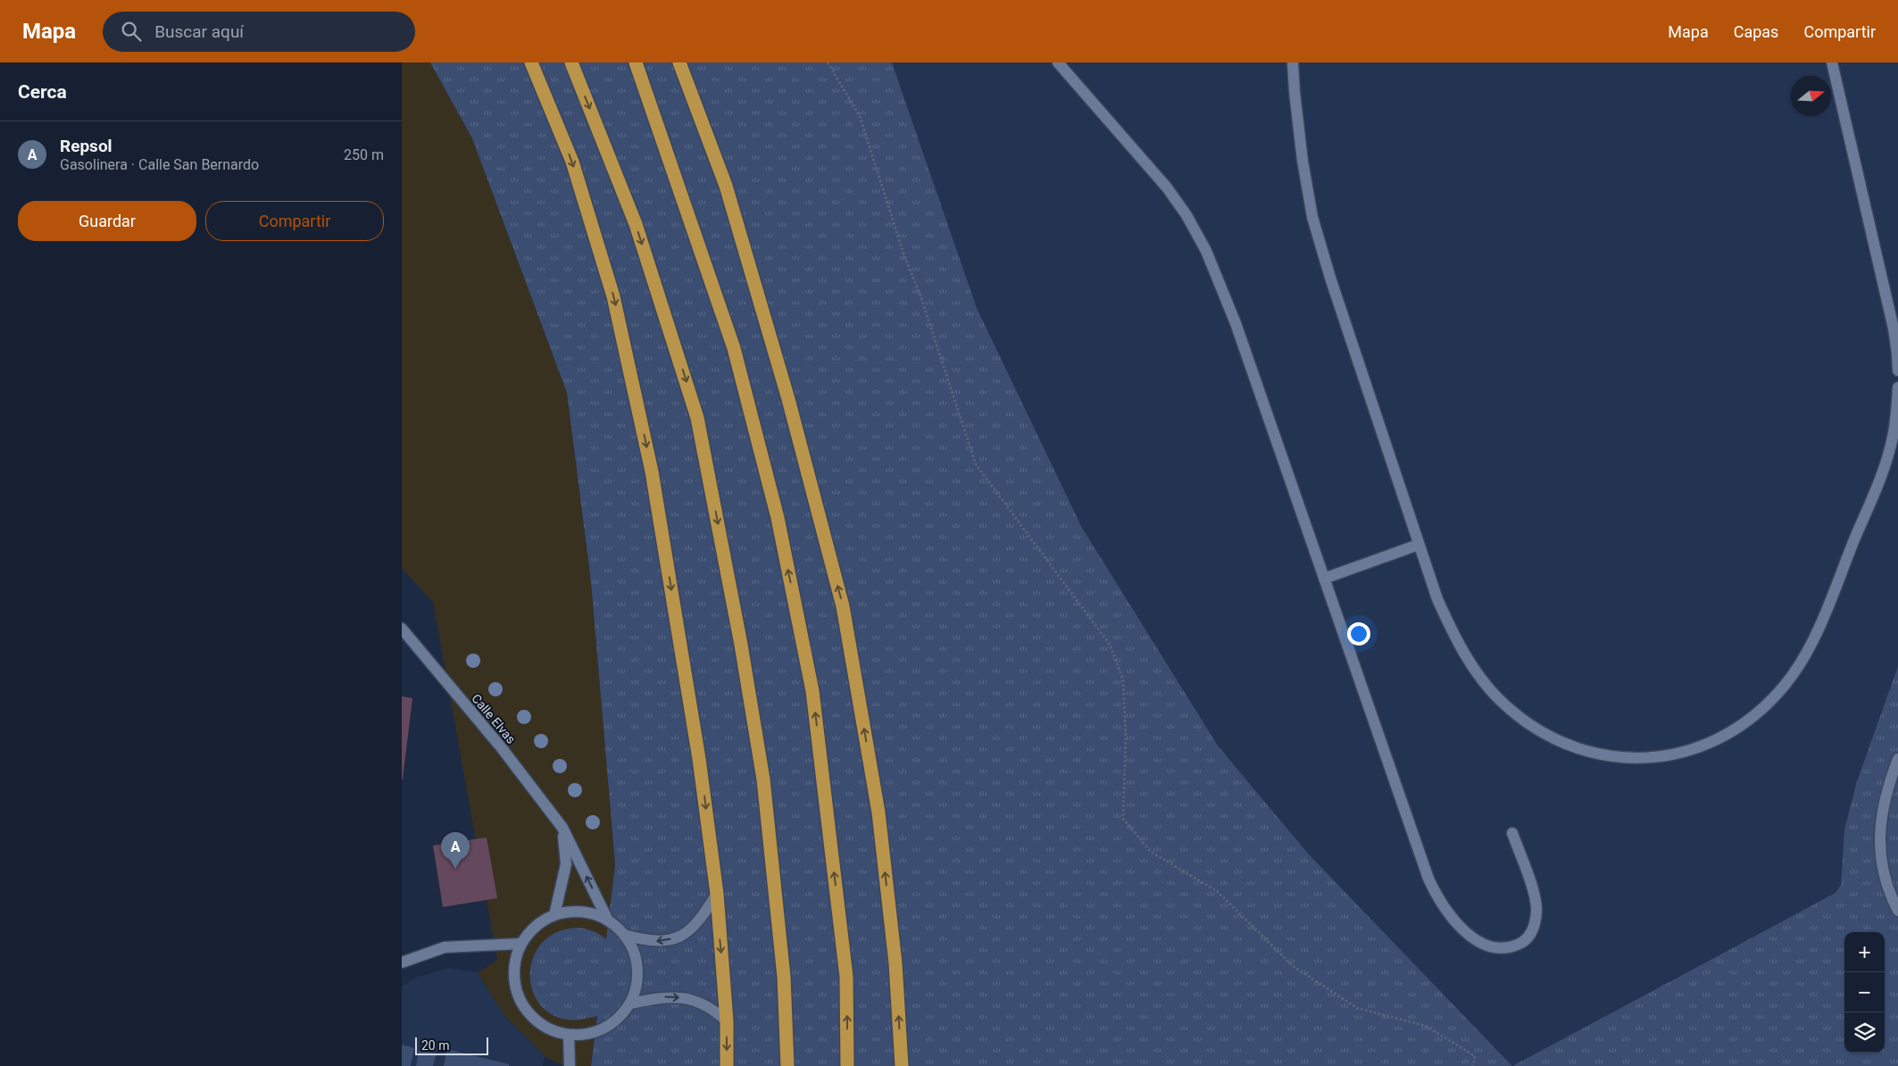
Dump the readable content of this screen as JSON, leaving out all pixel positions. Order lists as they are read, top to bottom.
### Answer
{
  "streets": {
    "street": ["Calle Elvas"]
  },
  "scale_bar": "20 m",
  "north": "right",
  "page": {
    "header": "Mapa",
    "search": "Buscar aquí",
    "nav": ["Mapa", "Capas", "Compartir"],
    "heading": "Cerca",
    "list": [
      {
        "mark": "A",
        "name": "Repsol",
        "note": "Gasolinera · Calle San Bernardo",
        "value": "250 m"
      }
    ],
    "buttons": ["Guardar", "Compartir"],
    "pins": "A",
    "map_buttons": ["+", "−"],
    "scale": "20 m"
  }
}
